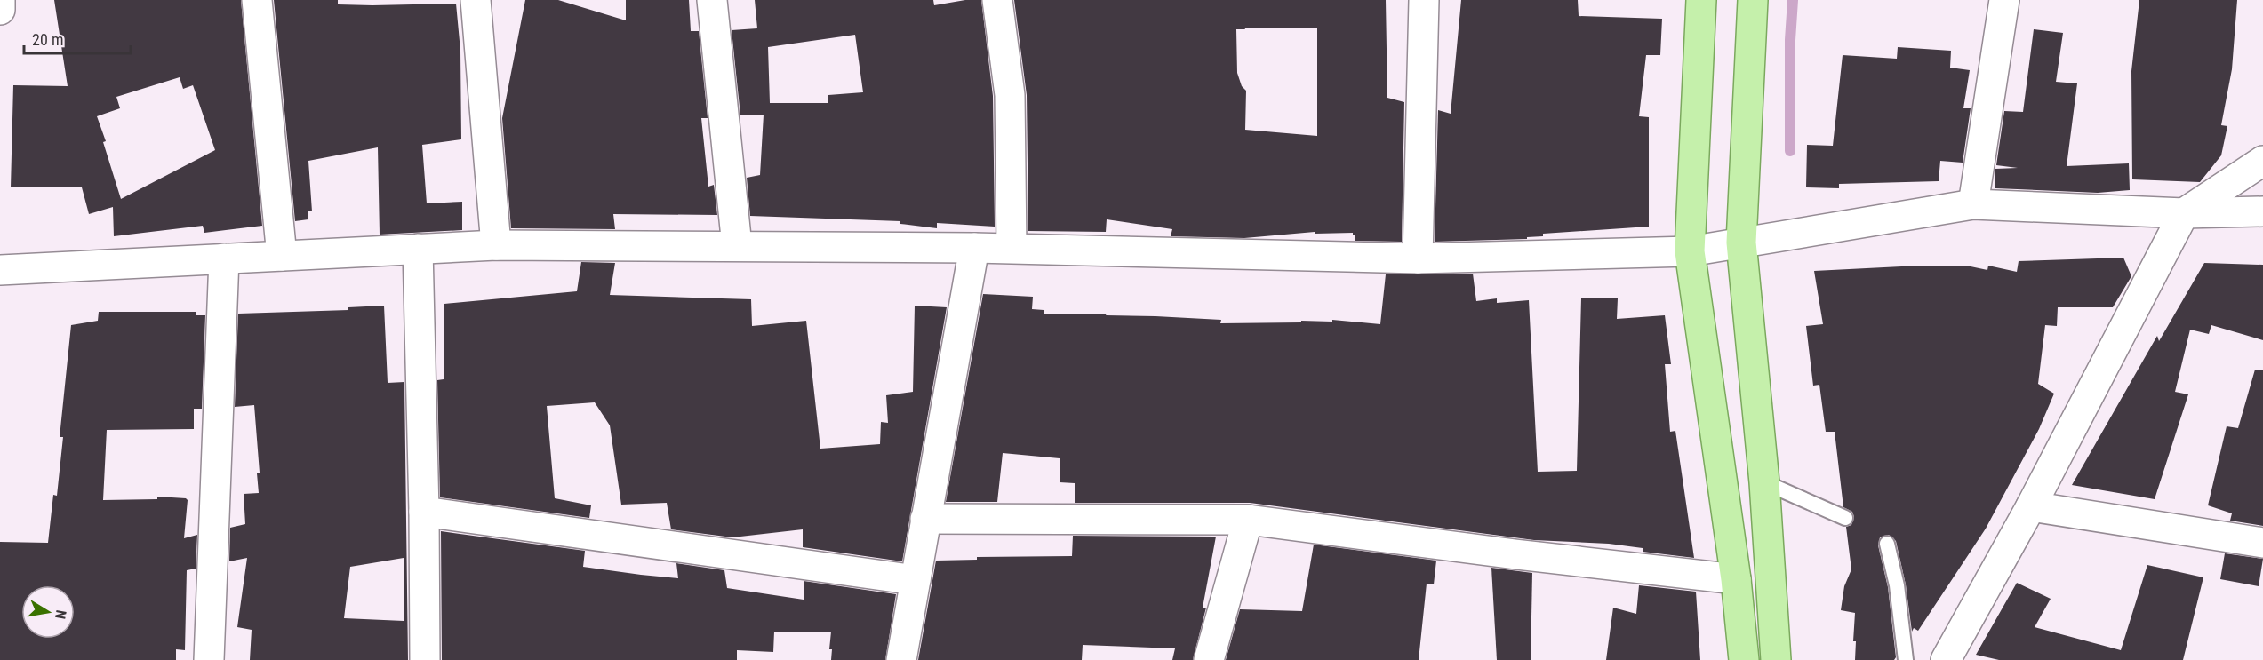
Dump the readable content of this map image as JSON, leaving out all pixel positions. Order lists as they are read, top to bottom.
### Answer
{
  "scale_bar": "20 m",
  "north": "right"
}
